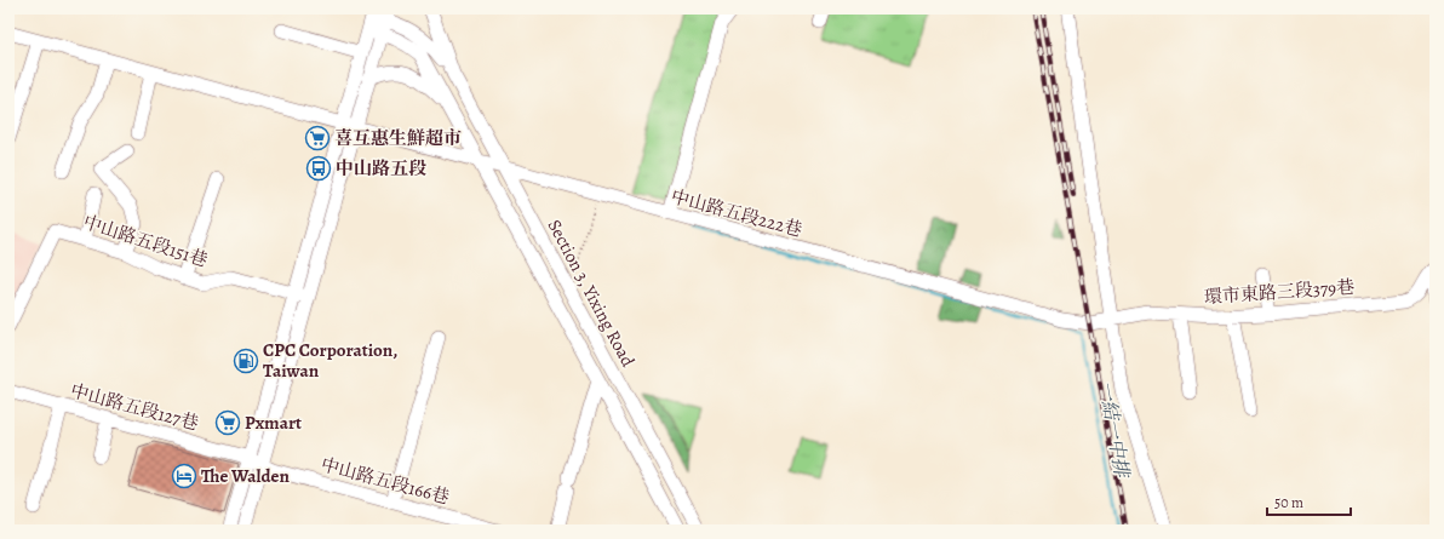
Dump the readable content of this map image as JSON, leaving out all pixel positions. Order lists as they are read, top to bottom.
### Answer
{
  "streets": {
    "street": [
      "中山路五段222巷",
      "中山路五段151巷",
      "環市東路三段379巷",
      "Section 3, Yixing Road",
      "中山路五段127巷",
      "中山路五段166巷"
    ]
  },
  "crossings": [
    ["中山路五段222巷", "環市東路三段379巷"],
    ["中山路五段222巷", "Section 3, Yixing Road"],
    ["中山路五段127巷", "中山路五段166巷"]
  ],
  "water": ["一結一中排"],
  "places": {
    "supermarket": ["喜互惠生鮮超市", "Pxmart"],
    "bus stop": ["中山路五段"],
    "fuel station": ["CPC Corporation, Taiwan"],
    "hotel": ["The Walden"]
  },
  "scale_bar": "50 m"
}
